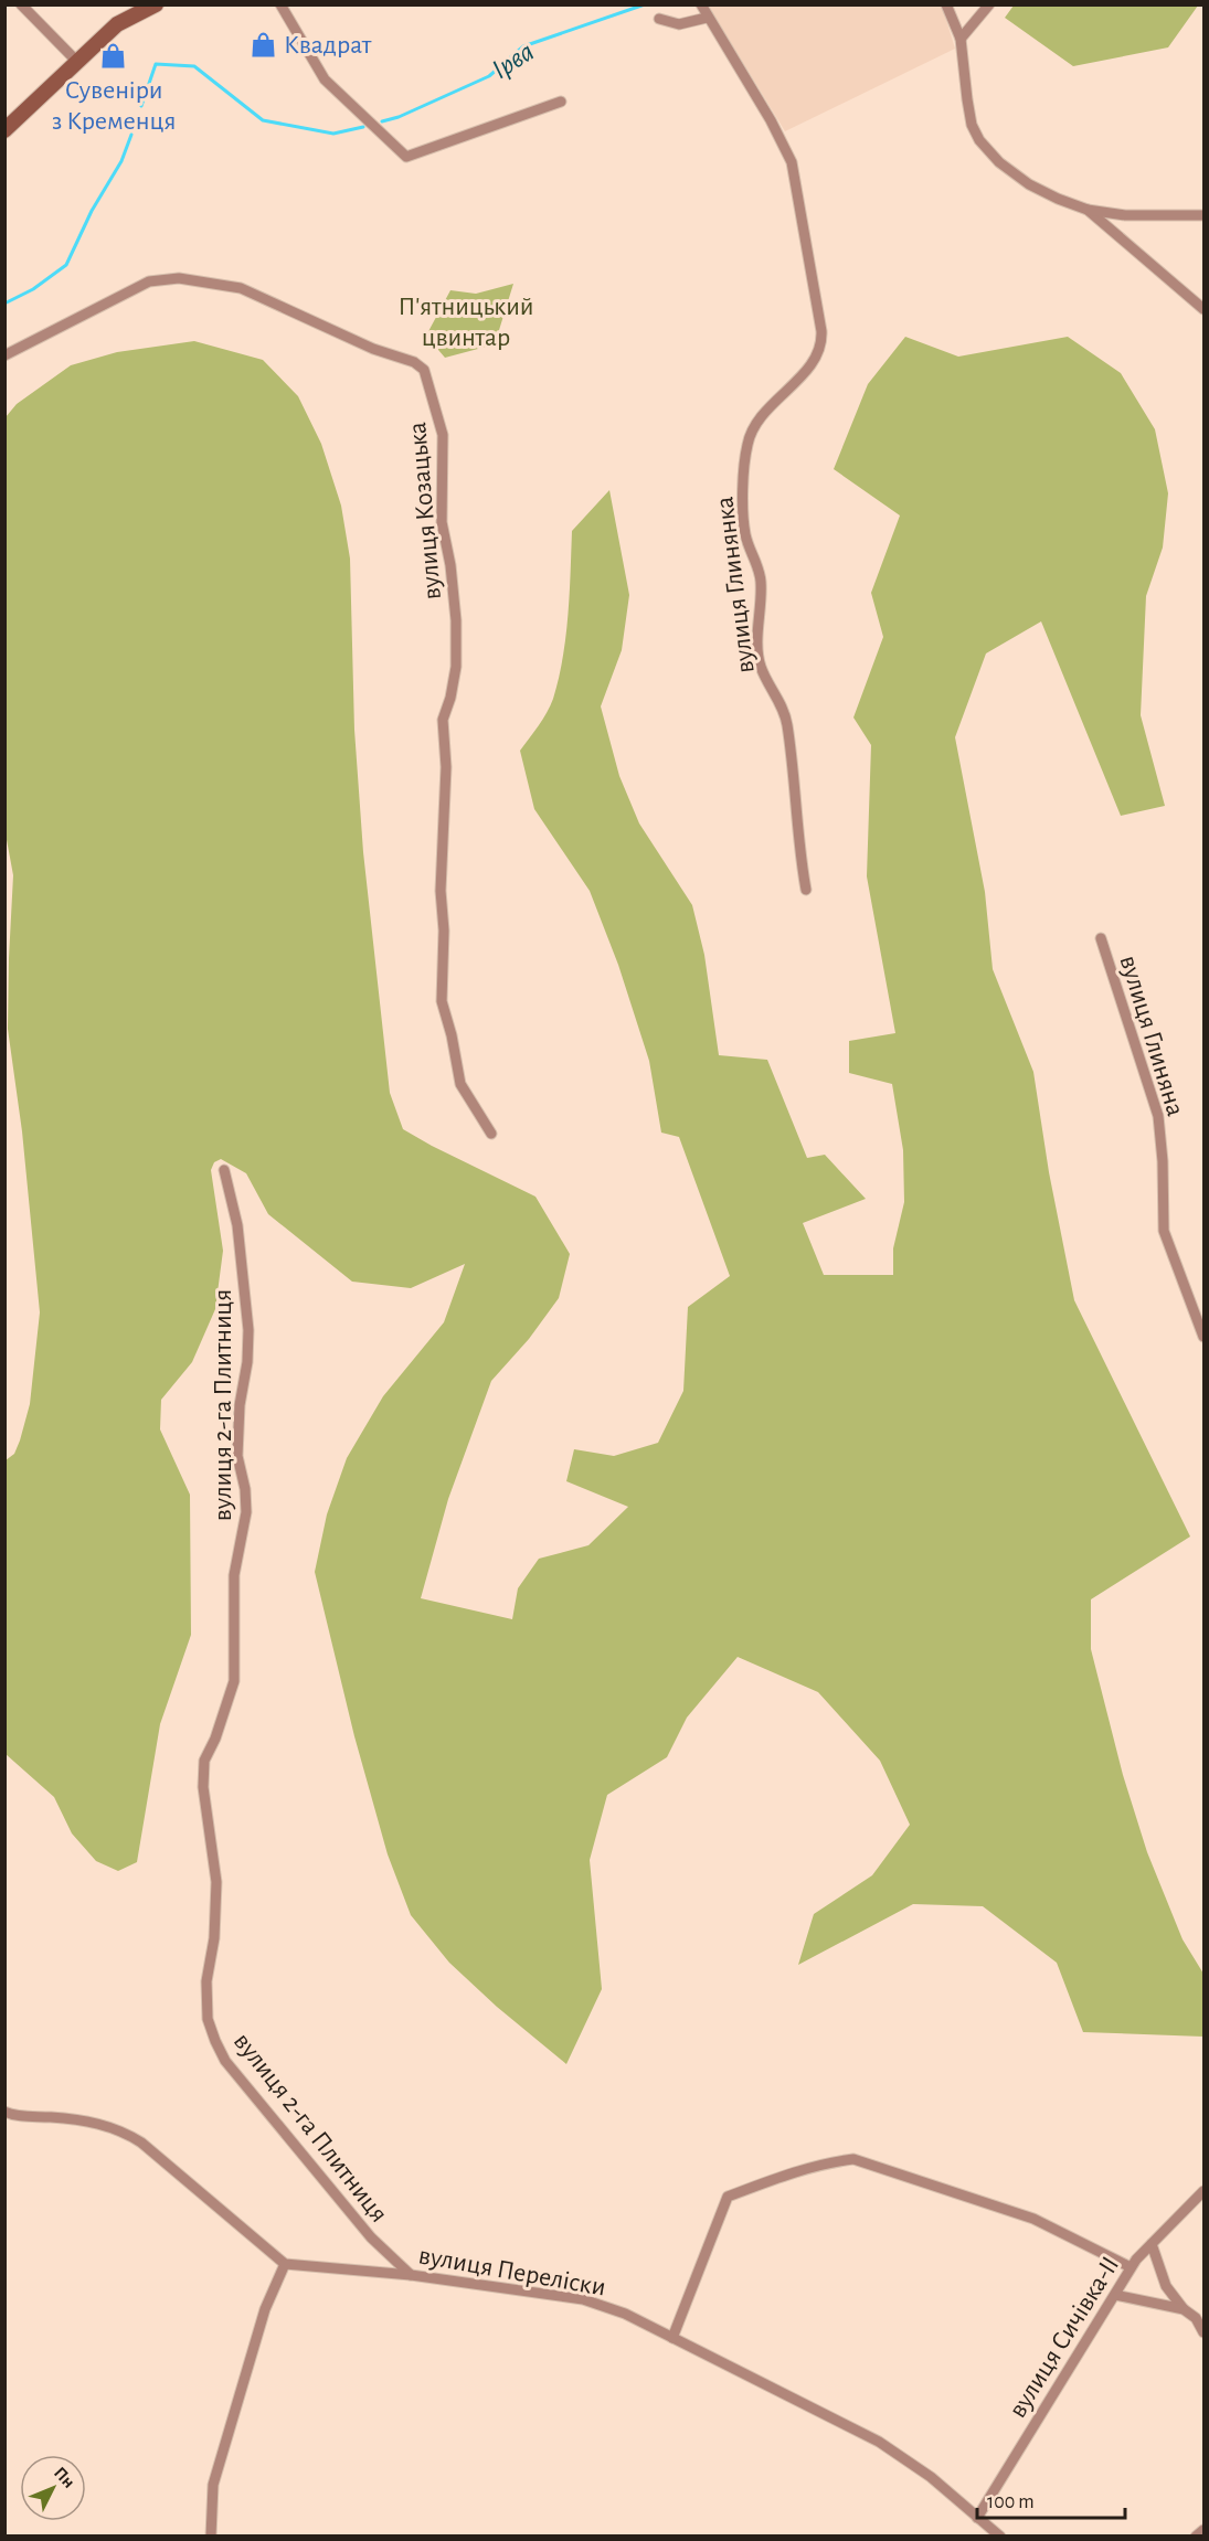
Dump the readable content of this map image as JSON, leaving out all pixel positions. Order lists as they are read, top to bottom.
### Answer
{
  "streets": {
    "street": [
      "вулиця Козацька",
      "вулиця Глинянка",
      "вулиця Глиняна",
      "вулиця 2-га Плитниця",
      "вулиця Переліски",
      "вулиця Сичівка-II"
    ]
  },
  "crossings": [
    ["вулиця 2-га Плитниця", "вулиця Переліски"],
    ["вулиця Переліски", "вулиця Сичівка-II"]
  ],
  "water": ["Ірва"],
  "parks": ["П'ятницький цвинтар"],
  "places": {
    "shop": ["Квадрат", "Сувеніри з Кременця"]
  },
  "scale_bar": "100 m",
  "north": "top right"
}
